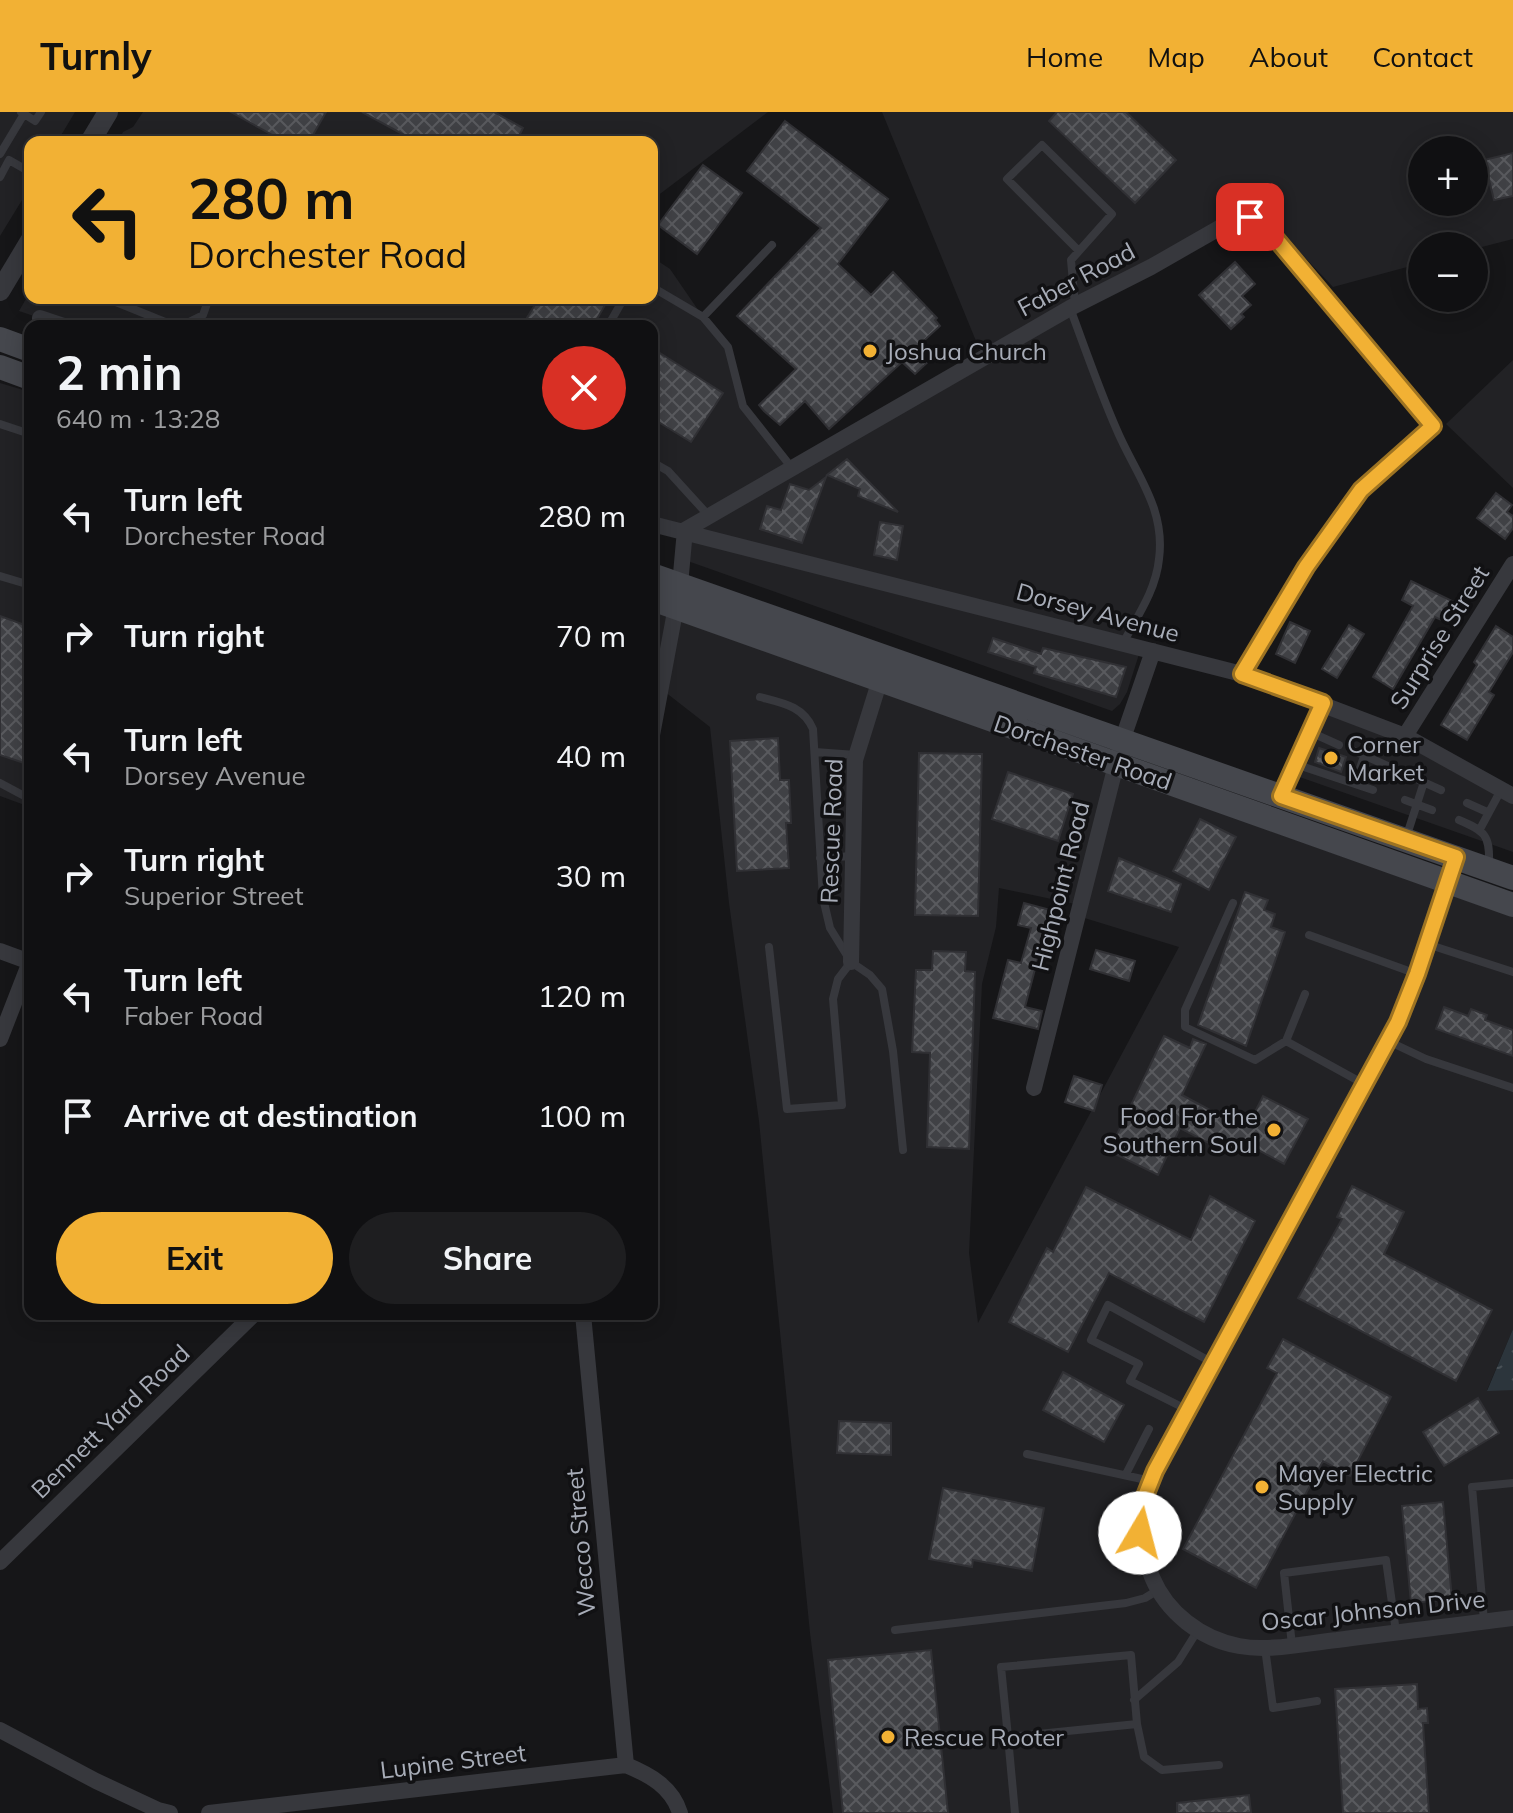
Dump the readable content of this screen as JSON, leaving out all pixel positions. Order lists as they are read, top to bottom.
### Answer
{
  "streets": {
    "main road": ["Dorchester Road"],
    "street": [
      "Faber Road",
      "Dorsey Avenue",
      "Surprise Street",
      "Rescue Road",
      "Highpoint Road",
      "Bennett Yard Road",
      "Wecco Street",
      "Oscar Johnson Drive",
      "Lupine Street"
    ]
  },
  "crossings": [
    ["Faber Road", "Dorsey Avenue"],
    ["Dorsey Avenue", "Surprise Street"],
    ["Dorsey Avenue", "Highpoint Road"],
    ["Dorchester Road", "Rescue Road"],
    ["Dorchester Road", "Highpoint Road"],
    ["Dorchester Road", "Oscar Johnson Drive"],
    ["Wecco Street", "Lupine Street"]
  ],
  "places": [
    "Joshua Church",
    "Corner Market",
    "Food For the Southern Soul",
    "Mayer Electric Supply",
    "Rescue Rooter"
  ],
  "page": {
    "header": "Turnly",
    "nav": [
      "Home",
      "Map",
      "About",
      "Contact"
    ],
    "map_buttons": ["+", "−"],
    "turn": ["280 m", "Dorchester Road"],
    "heading": ["2 min", "640 m · 13:28"],
    "list": [
      {
        "name": "Turn left",
        "note": "Dorchester Road",
        "value": "280 m"
      },
      {
        "name": "Turn right",
        "value": "70 m"
      },
      {
        "name": "Turn left",
        "note": "Dorsey Avenue",
        "value": "40 m"
      },
      {
        "name": "Turn right",
        "note": "Superior Street",
        "value": "30 m"
      },
      {
        "name": "Turn left",
        "note": "Faber Road",
        "value": "120 m"
      },
      {
        "name": "Arrive at destination",
        "value": "100 m"
      }
    ],
    "buttons": ["Exit", "Share"]
  }
}
